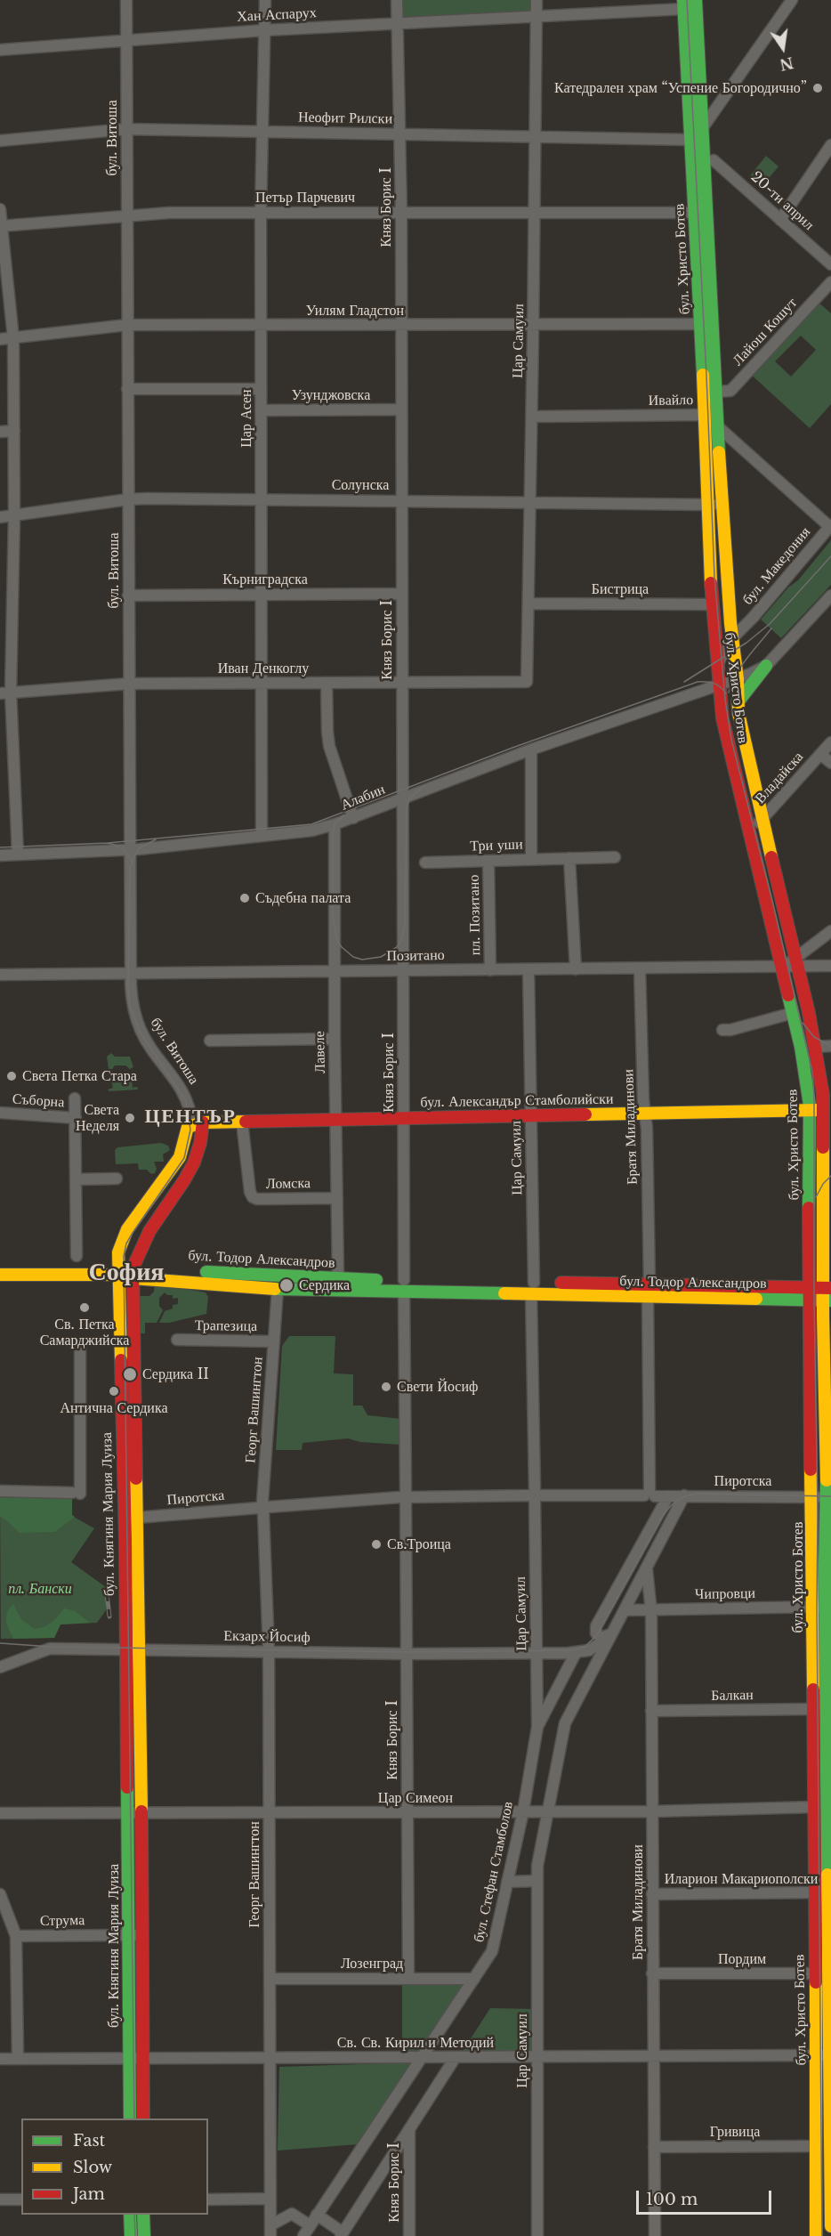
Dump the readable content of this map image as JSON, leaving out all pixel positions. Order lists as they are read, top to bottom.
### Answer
{
  "streets": {
    "main road": [
      "бул. Христо Ботев",
      "бул. Александър Стамболийски",
      "бул. Тодор Александров",
      "бул. Княгиня Мария Луиза",
      "Цар Симеон"
    ],
    "street": [
      "Хан Аспарух",
      "Неофит Рилски",
      "бул. Витоша",
      "Петър Парчевич",
      "20-ти април",
      "Княз Борис I",
      "Уилям Гладстон",
      "Лайош Кошут",
      "Цар Самуил",
      "Узунджовска",
      "Ивайло",
      "Цар Асен",
      "Солунска",
      "бул. Македония",
      "Кърниградска",
      "Бистрица",
      "Иван Денкоглу",
      "Владайска",
      "Алабин",
      "Три уши",
      "пл. Позитано",
      "Позитано",
      "Лавеле",
      "Съборна",
      "Братя Миладинови",
      "Ломска",
      "Трапезица",
      "Георг Вашингтон",
      "Пиротска",
      "Чипровци",
      "Екзарх Йосиф",
      "Балкан",
      "бул. Стефан Стамболов",
      "Иларион Макариополски",
      "Струма",
      "Пордим",
      "Лозенград",
      "Св. Св. Кирил и Методий",
      "Гривица"
    ]
  },
  "crossings": [
    ["Хан Аспарух", "бул. Витоша"],
    ["Хан Аспарух", "Княз Борис I"],
    ["Хан Аспарух", "бул. Христо Ботев"],
    ["Хан Аспарух", "Цар Самуил"],
    ["Хан Аспарух", "Цар Асен"],
    ["Неофит Рилски", "бул. Витоша"],
    ["Неофит Рилски", "Княз Борис I"],
    ["Неофит Рилски", "бул. Христо Ботев"],
    ["Неофит Рилски", "Цар Самуил"],
    ["Неофит Рилски", "Цар Асен"],
    ["бул. Витоша", "Петър Парчевич"],
    ["бул. Витоша", "Уилям Гладстон"],
    ["бул. Витоша", "Солунска"],
    ["бул. Витоша", "Кърниградска"],
    ["бул. Витоша", "Иван Денкоглу"],
    ["бул. Витоша", "Алабин"],
    ["бул. Витоша", "Позитано"],
    ["бул. Витоша", "бул. Александър Стамболийски"],
    ["бул. Витоша", "бул. Княгиня Мария Луиза"],
    ["Петър Парчевич", "Княз Борис I"],
    ["Петър Парчевич", "бул. Христо Ботев"],
    ["Петър Парчевич", "Цар Самуил"],
    ["Петър Парчевич", "Цар Асен"],
    ["Княз Борис I", "Уилям Гладстон"],
    ["Княз Борис I", "Узунджовска"],
    ["Княз Борис I", "Солунска"],
    ["Княз Борис I", "Кърниградска"],
    ["Княз Борис I", "Иван Денкоглу"],
    ["Княз Борис I", "Алабин"],
    ["Княз Борис I", "Позитано"],
    ["Княз Борис I", "бул. Александър Стамболийски"],
    ["Княз Борис I", "бул. Тодор Александров"],
    ["Княз Борис I", "Пиротска"],
    ["Княз Борис I", "Екзарх Йосиф"],
    ["Княз Борис I", "Цар Симеон"],
    ["Княз Борис I", "Лозенград"],
    ["бул. Христо Ботев", "Уилям Гладстон"],
    ["бул. Христо Ботев", "Лайош Кошут"],
    ["бул. Христо Ботев", "Ивайло"],
    ["бул. Христо Ботев", "Солунска"],
    ["бул. Христо Ботев", "бул. Македония"],
    ["бул. Христо Ботев", "Бистрица"],
    ["бул. Христо Ботев", "Владайска"],
    ["бул. Христо Ботев", "Алабин"],
    ["бул. Христо Ботев", "Позитано"],
    ["бул. Христо Ботев", "бул. Александър Стамболийски"],
    ["бул. Христо Ботев", "бул. Тодор Александров"],
    ["бул. Христо Ботев", "Пиротска"],
    ["бул. Христо Ботев", "Чипровци"],
    ["бул. Христо Ботев", "Балкан"],
    ["бул. Христо Ботев", "Цар Симеон"],
    ["бул. Христо Ботев", "Иларион Макариополски"],
    ["бул. Христо Ботев", "Пордим"],
    ["бул. Христо Ботев", "Св. Св. Кирил и Методий"],
    ["бул. Христо Ботев", "Гривица"],
    ["Уилям Гладстон", "Цар Самуил"],
    ["Уилям Гладстон", "Цар Асен"],
    ["Цар Самуил", "Ивайло"],
    ["Цар Самуил", "Солунска"],
    ["Цар Самуил", "Бистрица"],
    ["Цар Самуил", "Иван Денкоглу"],
    ["Цар Самуил", "Позитано"],
    ["Цар Самуил", "бул. Александър Стамболийски"],
    ["Цар Самуил", "бул. Тодор Александров"],
    ["Цар Самуил", "Пиротска"],
    ["Цар Самуил", "Екзарх Йосиф"],
    ["Цар Самуил", "Цар Симеон"],
    ["Цар Самуил", "бул. Стефан Стамболов"],
    ["Цар Самуил", "Св. Св. Кирил и Методий"],
    ["Узунджовска", "Цар Асен"],
    ["Ивайло", "бул. Македония"],
    ["Цар Асен", "Солунска"],
    ["Цар Асен", "Кърниградска"],
    ["Цар Асен", "Иван Денкоглу"],
    ["Цар Асен", "Алабин"],
    ["Алабин", "Лавеле"],
    ["Три уши", "пл. Позитано"],
    ["пл. Позитано", "Позитано"],
    ["Позитано", "Лавеле"],
    ["Позитано", "Братя Миладинови"],
    ["Лавеле", "бул. Александър Стамболийски"],
    ["Лавеле", "Ломска"],
    ["Лавеле", "бул. Тодор Александров"],
    ["бул. Александър Стамболийски", "Братя Миладинови"],
    ["бул. Александър Стамболийски", "Ломска"],
    ["бул. Александър Стамболийски", "бул. Княгиня Мария Луиза"],
    ["Братя Миладинови", "бул. Тодор Александров"],
    ["Братя Миладинови", "Пиротска"],
    ["Братя Миладинови", "Чипровци"],
    ["Братя Миладинови", "Балкан"],
    ["Братя Миладинови", "Цар Симеон"],
    ["Братя Миладинови", "Иларион Макариополски"],
    ["Братя Миладинови", "Пордим"],
    ["Братя Миладинови", "Св. Св. Кирил и Методий"],
    ["Братя Миладинови", "Гривица"],
    ["бул. Тодор Александров", "Георг Вашингтон"],
    ["бул. Тодор Александров", "бул. Княгиня Мария Луиза"],
    ["Трапезица", "Георг Вашингтон"],
    ["Георг Вашингтон", "Пиротска"],
    ["Георг Вашингтон", "Екзарх Йосиф"],
    ["Георг Вашингтон", "Цар Симеон"],
    ["Георг Вашингтон", "Лозенград"],
    ["Георг Вашингтон", "Св. Св. Кирил и Методий"],
    ["Пиротска", "бул. Княгиня Мария Луиза"],
    ["бул. Княгиня Мария Луиза", "Екзарх Йосиф"],
    ["бул. Княгиня Мария Луиза", "Цар Симеон"],
    ["бул. Княгиня Мария Луиза", "Струма"],
    ["бул. Княгиня Мария Луиза", "Св. Св. Кирил и Методий"],
    ["Цар Симеон", "бул. Стефан Стамболов"],
    ["бул. Стефан Стамболов", "Лозенград"],
    ["бул. Стефан Стамболов", "Св. Св. Кирил и Методий"]
  ],
  "districts": ["ЦЕНТЪР", "София"],
  "parks": ["пл. Бански"],
  "places": [
    "Катедрален храм “Успение Богородично”",
    "Съдебна палата",
    "Света Петка Стара",
    "Света Неделя",
    "Сердика",
    "Св. Петка Самарджийска",
    "Сердика II",
    "Свети Йосиф",
    "Антична Сердика",
    "Св.Троица"
  ],
  "legend": ["Fast", "Slow", "Jam"],
  "scale_bar": "100 m",
  "north": "bottom"
}
